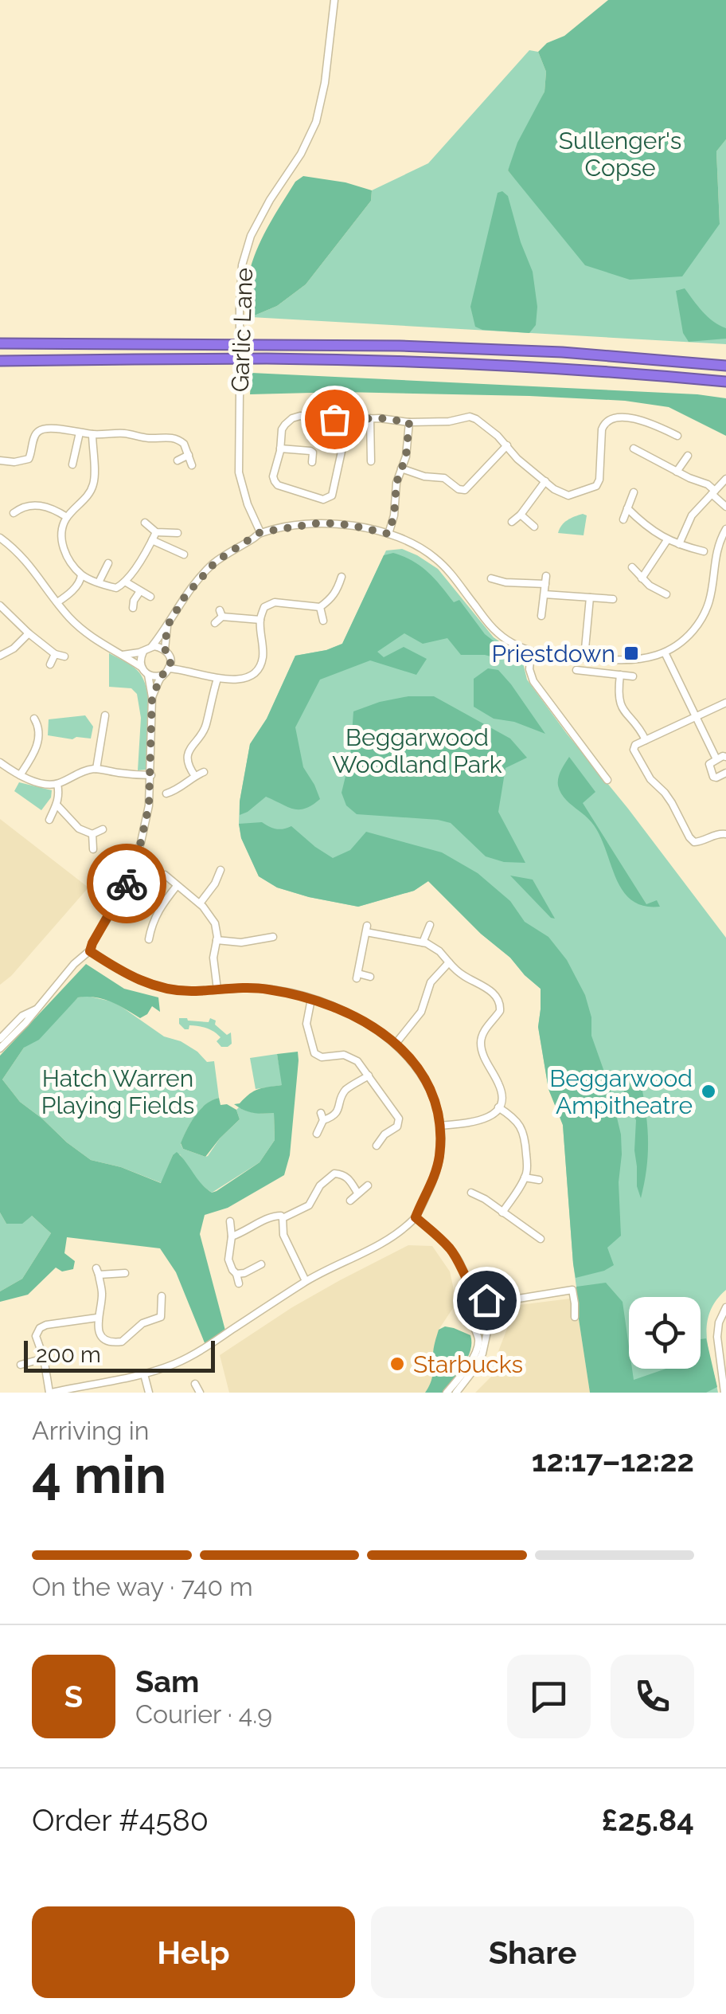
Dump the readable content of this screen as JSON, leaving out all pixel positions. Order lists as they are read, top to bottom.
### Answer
{
  "streets": {
    "street": ["Garlic Lane"]
  },
  "parks": ["Sullenger's Copse", "Beggarwood Woodland Park", "Hatch Warren Playing Fields"],
  "places": {
    "transit": ["Priestdown"],
    "other": ["Beggarwood Ampitheatre", "Starbucks"]
  },
  "scale_bar": "200 m",
  "page": {
    "scale": "200 m",
    "heading": ["4 min", "Arriving in", "12:17–12:22"],
    "panel": [
      "Sam",
      "Courier · 4.9",
      "Order #4580",
      "£25.84"
    ],
    "bar": "On the way · 740 m",
    "round": "S",
    "buttons": ["Help", "Share"]
  }
}
